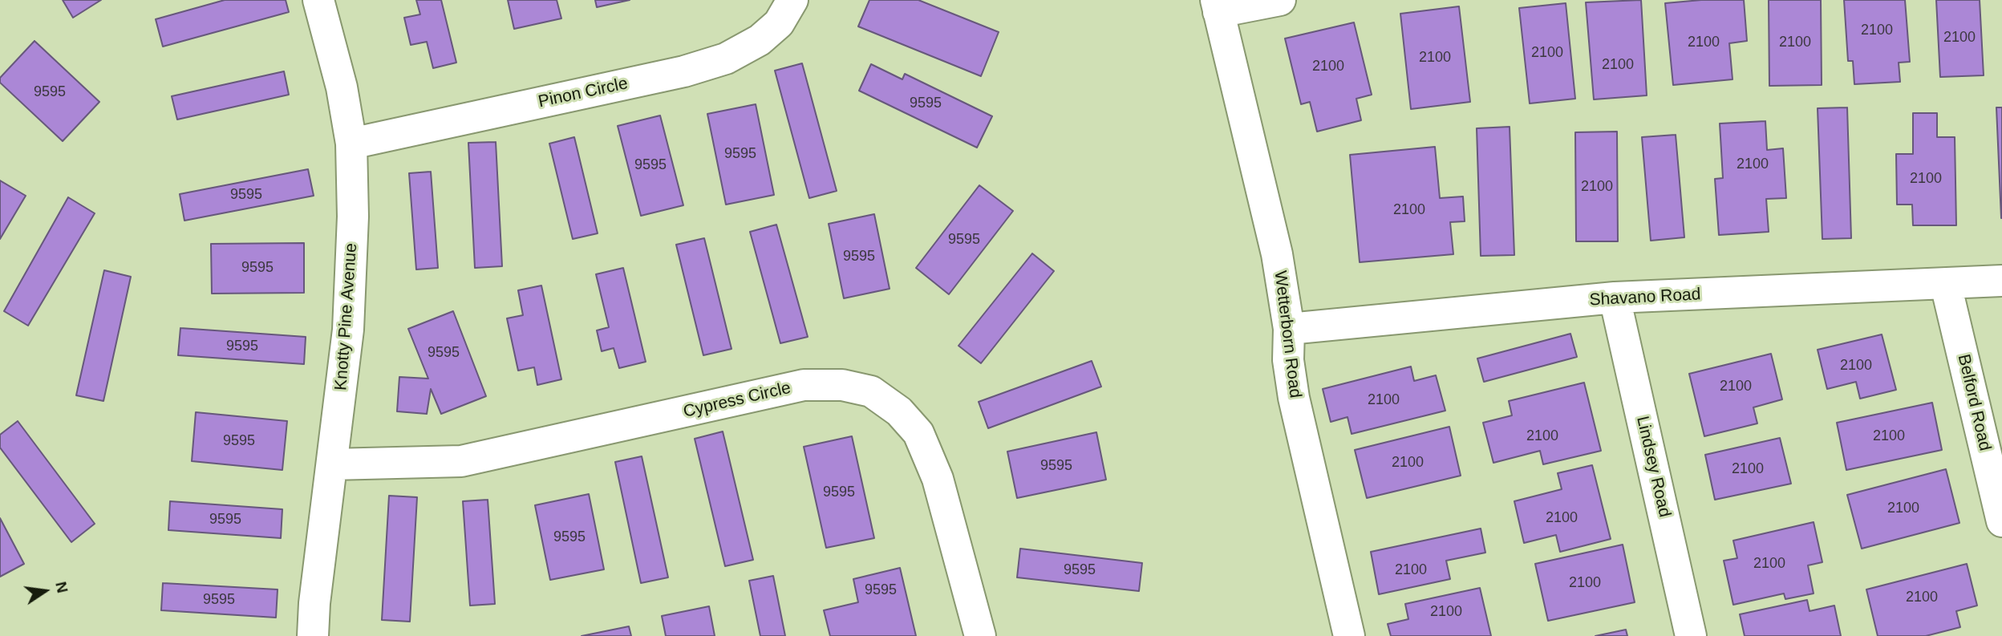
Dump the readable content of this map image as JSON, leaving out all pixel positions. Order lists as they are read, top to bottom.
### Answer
{
  "streets": {
    "street": [
      "Pinon Circle",
      "Shavano Road",
      "Knotty Pine Avenue",
      "Wetterborn Road",
      "Cypress Circle",
      "Belford Road",
      "Lindsey Road"
    ]
  },
  "crossings": [
    ["Pinon Circle", "Knotty Pine Avenue"],
    ["Shavano Road", "Wetterborn Road"],
    ["Shavano Road", "Belford Road"],
    ["Shavano Road", "Lindsey Road"],
    ["Knotty Pine Avenue", "Cypress Circle"]
  ],
  "house_numbers": [
    "2100",
    "2100",
    "2100",
    "2100",
    "2100",
    "2100",
    "2100",
    "2100",
    "9595",
    "9595",
    "9595",
    "2100",
    "9595",
    "2100",
    "2100",
    "9595",
    "2100",
    "9595",
    "9595",
    "9595",
    "9595",
    "9595",
    "2100",
    "2100",
    "2100",
    "2100",
    "2100",
    "9595",
    "2100",
    "9595",
    "2100",
    "9595",
    "2100",
    "2100",
    "9595",
    "9595",
    "2100",
    "9595",
    "2100",
    "2100",
    "9595",
    "2100",
    "9595",
    "2100"
  ],
  "north": "right"
}
